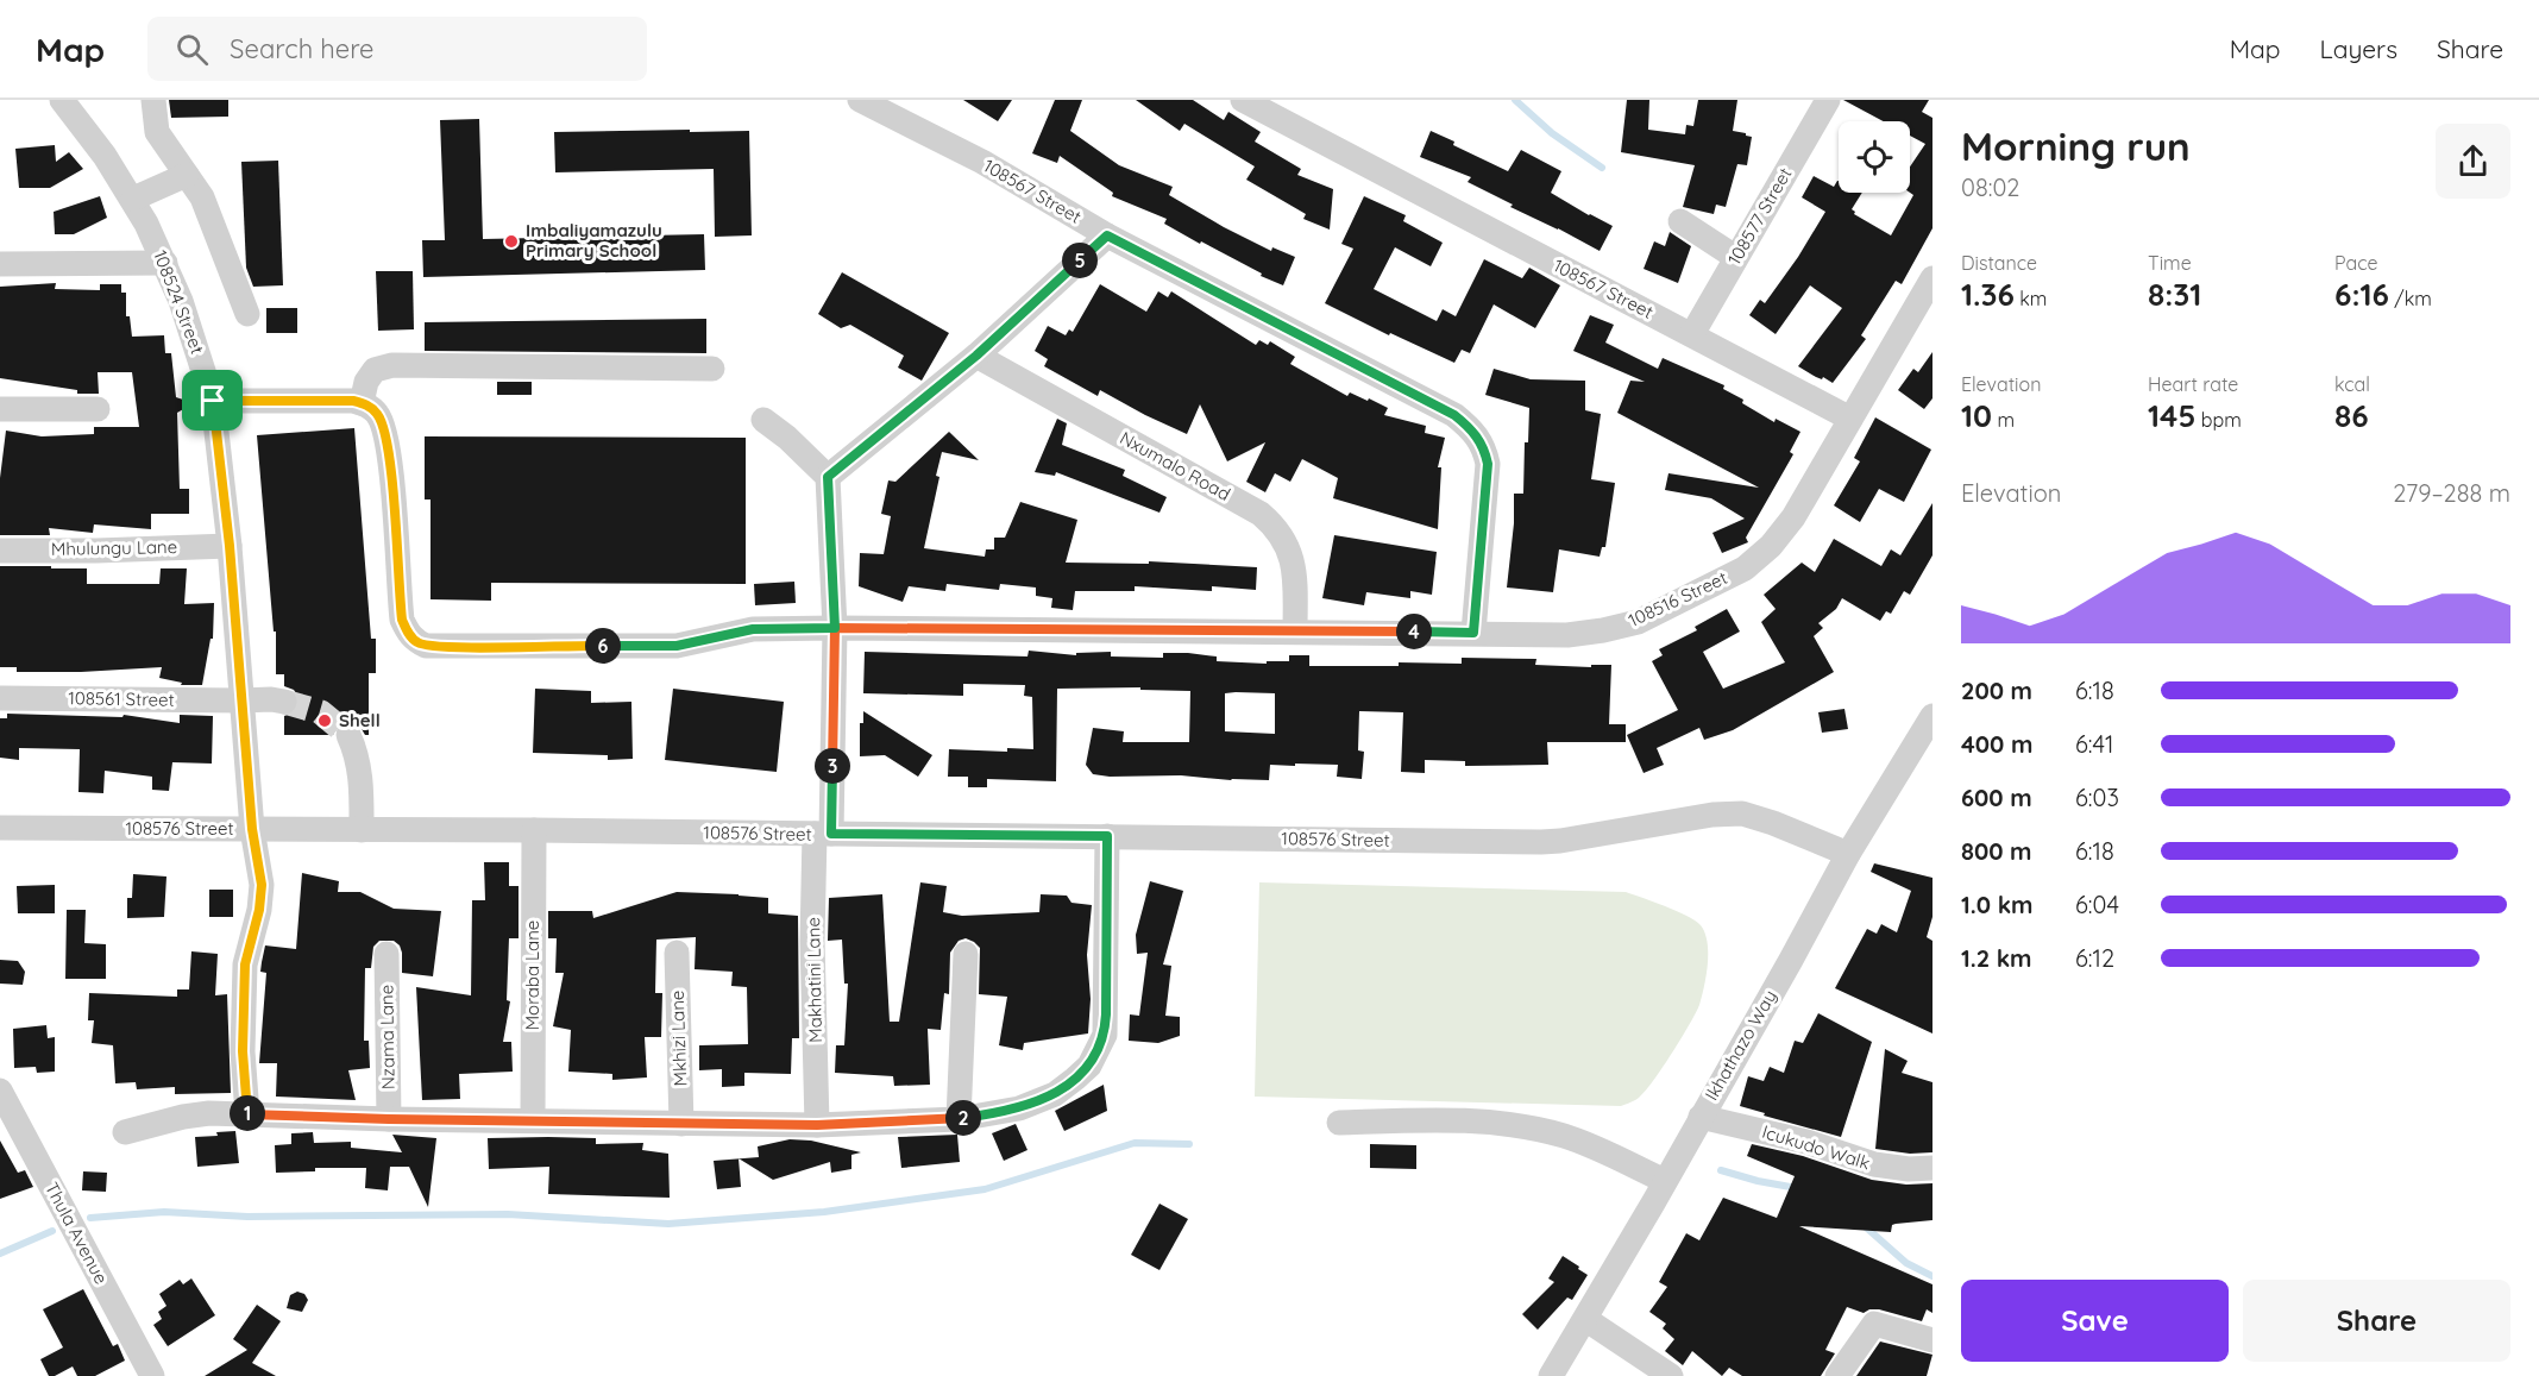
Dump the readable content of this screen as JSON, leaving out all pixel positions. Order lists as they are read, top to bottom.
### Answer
{
  "streets": {
    "street": [
      "108567 Street",
      "108577 Street",
      "108524 Street",
      "Nxumalo Road",
      "Mhulungu Lane",
      "108516 Street",
      "108561 Street",
      "108576 Street",
      "Moraba Lane",
      "Makhatini Lane",
      "Nzama Lane",
      "Mkhizi Lane",
      "Ikhathazo Way",
      "Icukudo Walk",
      "Thula Avenue"
    ]
  },
  "crossings": [
    ["108567 Street", "108577 Street"],
    ["108567 Street", "108516 Street"],
    ["108524 Street", "Mhulungu Lane"],
    ["108524 Street", "108561 Street"],
    ["108524 Street", "108576 Street"],
    ["Nxumalo Road", "108516 Street"],
    ["108516 Street", "Makhatini Lane"],
    ["108576 Street", "Moraba Lane"],
    ["108576 Street", "Makhatini Lane"],
    ["108576 Street", "Ikhathazo Way"],
    ["Ikhathazo Way", "Icukudo Walk"]
  ],
  "places": ["Imbaliyamazulu Primary School", "Shell"],
  "page": {
    "header": "Map",
    "search": "Search here",
    "nav": ["Map", "Layers", "Share"],
    "heading": ["Morning run", "08:02"],
    "stats": [
      ["Distance", "1.36 km"],
      ["Time", "8:31"],
      ["Pace", "6:16 /km"],
      ["Elevation", "10 m"],
      ["Heart rate", "145 bpm"],
      ["kcal", "86"]
    ],
    "pins": [
      "5",
      "4",
      "6",
      "3",
      "1",
      "2"
    ],
    "chart": ["Elevation", "279–288 m"],
    "list": [
      {
        "name": "200 m",
        "note": "6:18"
      },
      {
        "name": "400 m",
        "note": "6:41"
      },
      {
        "name": "600 m",
        "note": "6:03"
      },
      {
        "name": "800 m",
        "note": "6:18"
      },
      {
        "name": "1.0 km",
        "note": "6:04"
      },
      {
        "name": "1.2 km",
        "note": "6:12"
      }
    ],
    "buttons": ["Save", "Share"]
  }
}
